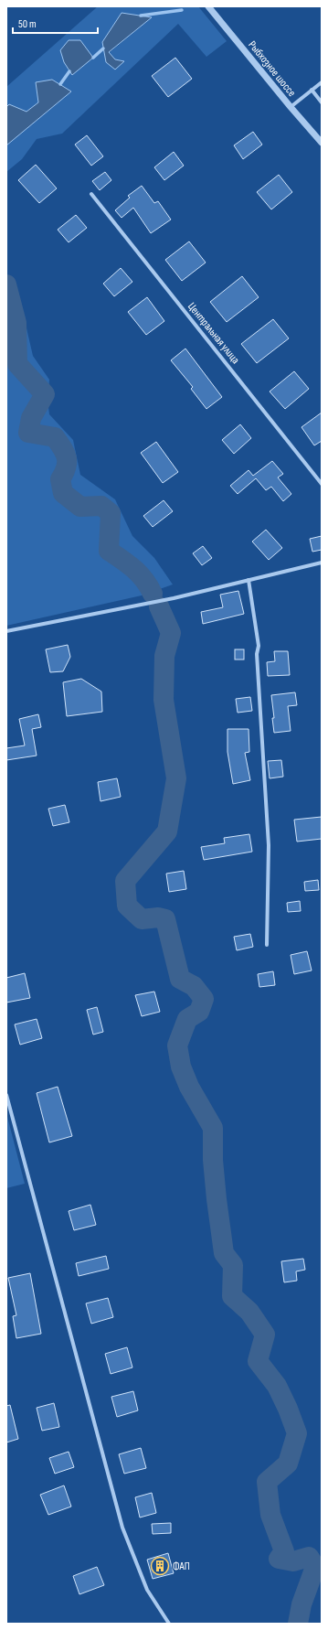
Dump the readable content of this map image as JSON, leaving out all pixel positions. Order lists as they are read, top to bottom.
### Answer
{
  "streets": {
    "street": ["Рыбхозное шоссе", "Центральная улица"]
  },
  "places": {
    "building": ["ФАП"]
  },
  "scale_bar": "50 m"
}
